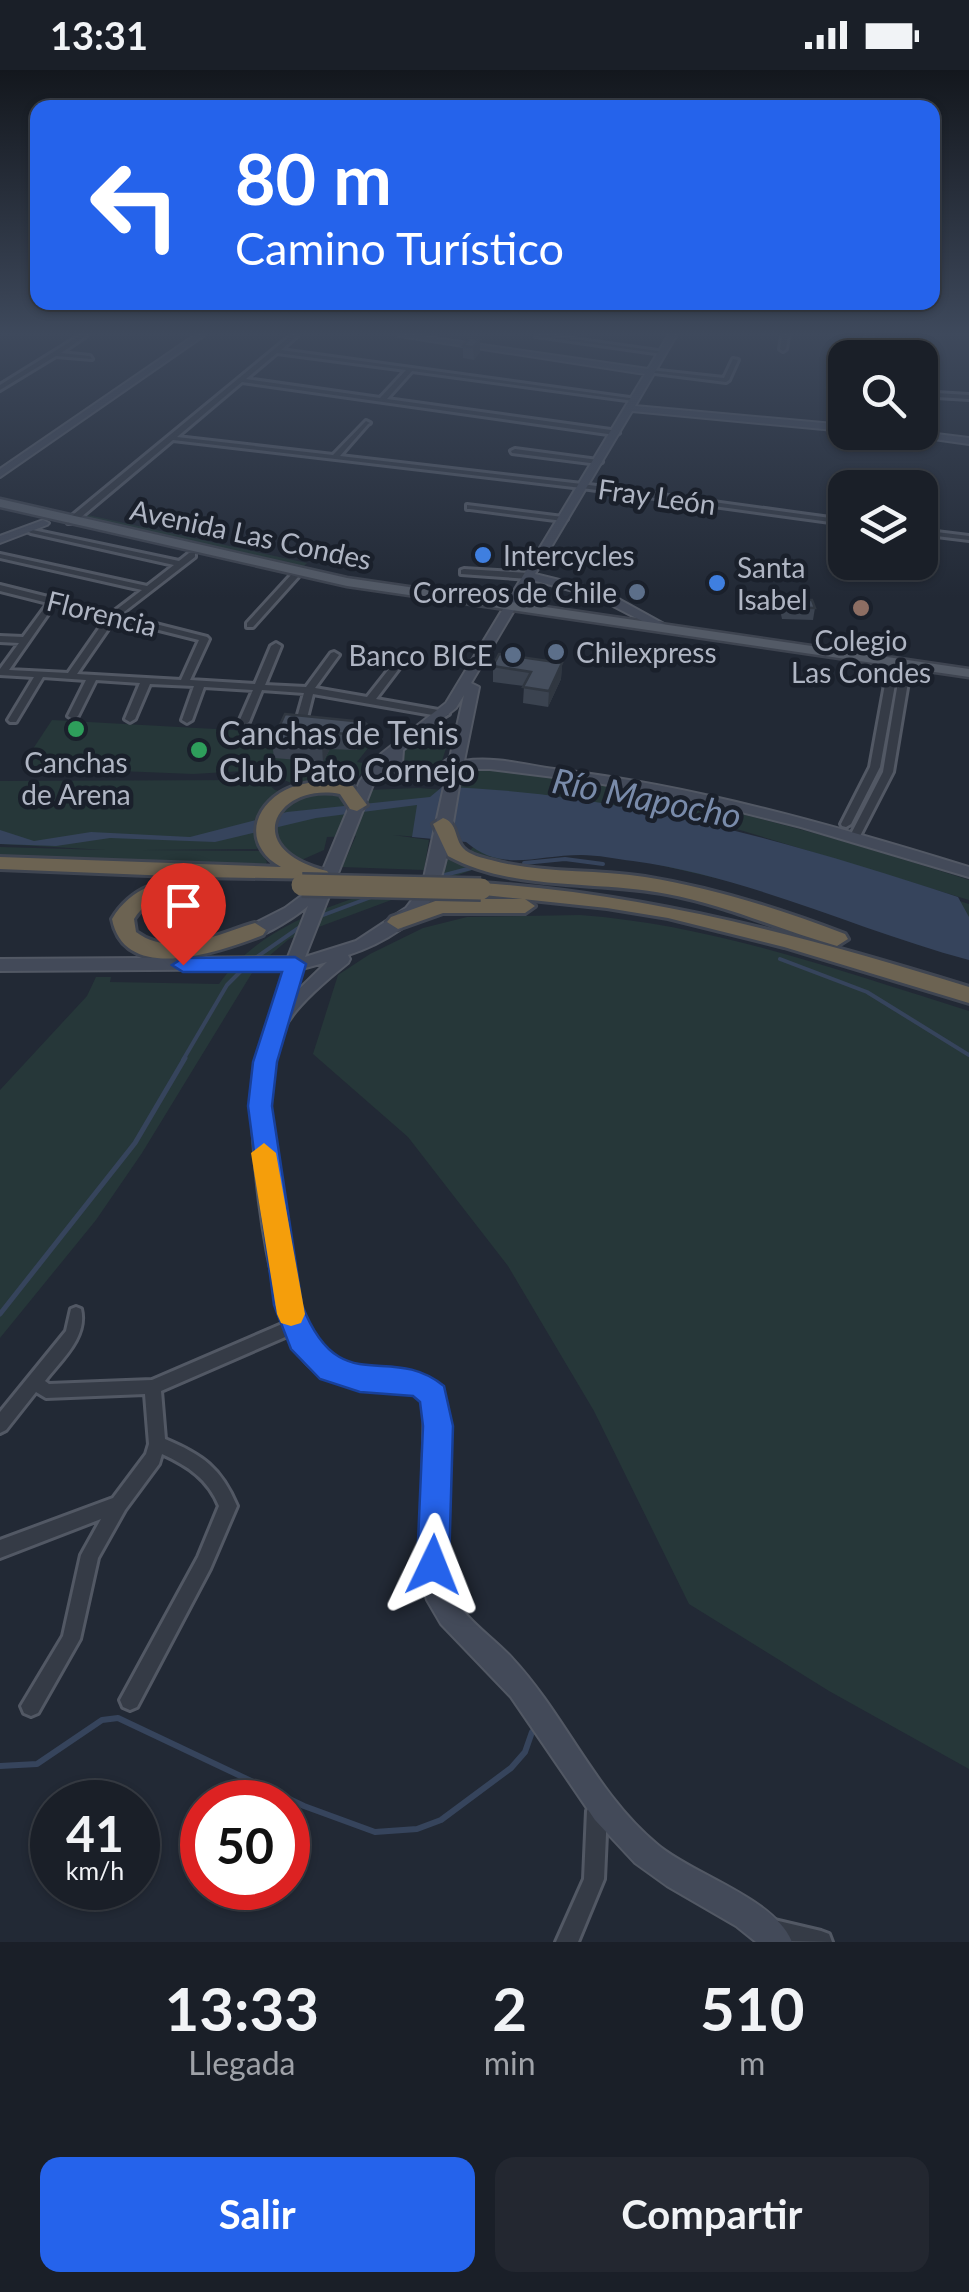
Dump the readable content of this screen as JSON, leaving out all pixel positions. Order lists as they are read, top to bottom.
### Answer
{
  "streets": {
    "main road": ["Avenida Las Condes"],
    "street": ["Fray León", "Florencia"]
  },
  "water": ["Río Mapocho"],
  "places": [
    "Intercycles",
    "Santa Isabel",
    "Correos de Chile",
    "Colegio Las Condes",
    "Chilexpress",
    "Banco BICE",
    "Canchas de Arena",
    "Canchas de Tenis Club Pato Cornejo"
  ],
  "page": {
    "status": "13:31",
    "turn": ["80 m", "Camino Turístico"],
    "speed": "41 km/h",
    "limit": "50",
    "eta": [
      "13:33",
      "Llegada",
      "2",
      "min",
      "510",
      "m"
    ],
    "buttons": ["Salir", "Compartir"]
  }
}
